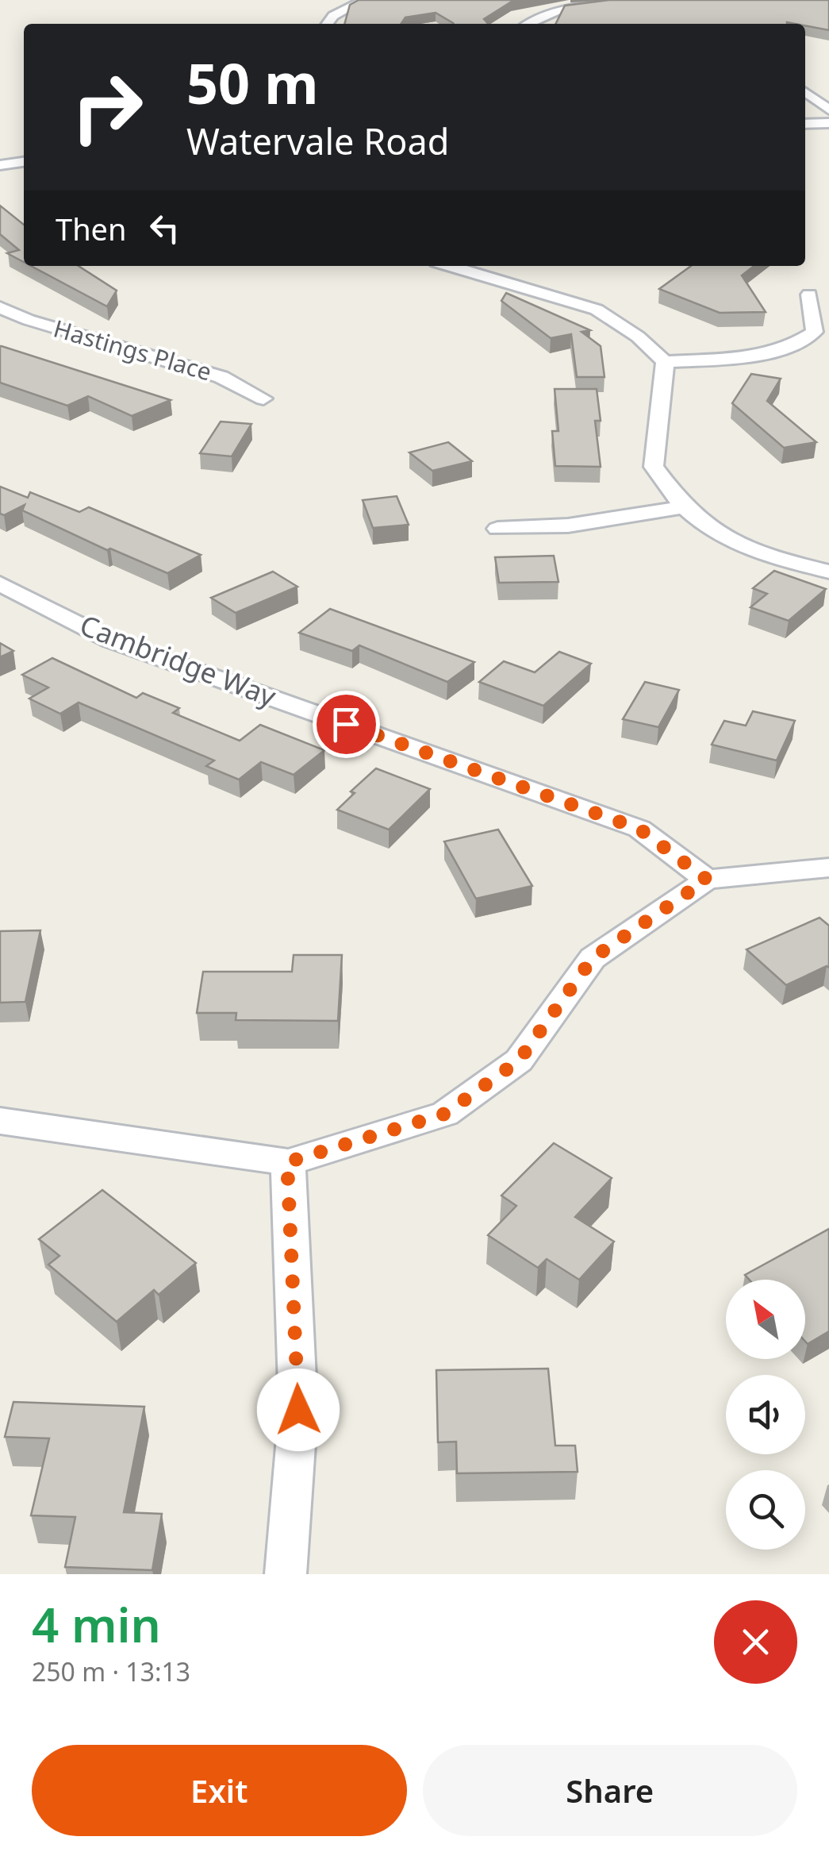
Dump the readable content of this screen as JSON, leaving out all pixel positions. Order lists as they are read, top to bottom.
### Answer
{
  "streets": {
    "street": ["Hastings Place", "Cambridge Way"]
  },
  "north": "top left",
  "page": {
    "turn": ["50 m", "Watervale Road"],
    "then": "Then",
    "heading": ["4 min", "250 m · 13:13"],
    "buttons": ["Exit", "Share"]
  }
}
